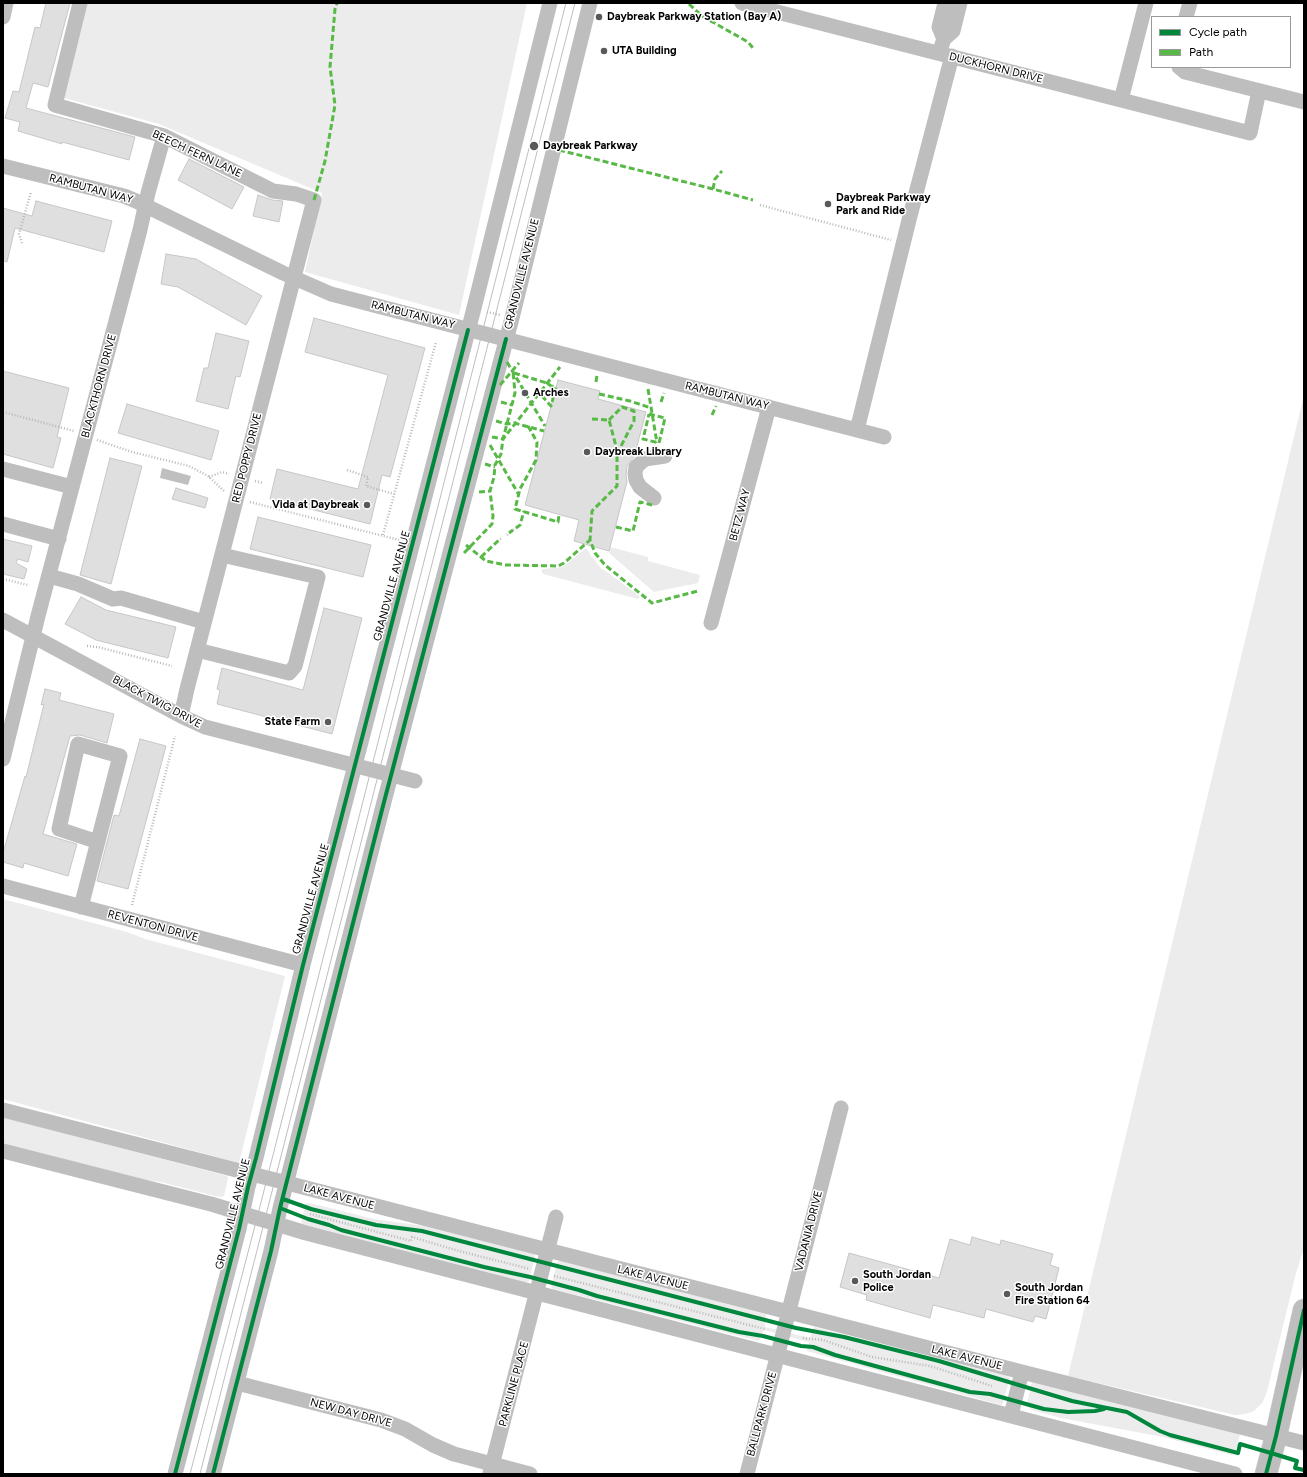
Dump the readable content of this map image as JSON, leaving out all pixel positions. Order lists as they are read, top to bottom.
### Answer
{
  "streets": {
    "street": [
      "DUCKHORN DRIVE",
      "BEECH FERN LANE",
      "RAMBUTAN WAY",
      "GRANDVILLE AVENUE",
      "BLACKTHORN DRIVE",
      "RED POPPY DRIVE",
      "BETZ WAY",
      "BLACK TWIG DRIVE",
      "REVENTON DRIVE",
      "LAKE AVENUE",
      "VADANIA DRIVE",
      "PARKLINE PLACE",
      "NEW DAY DRIVE",
      "BALLPARK DRIVE"
    ]
  },
  "crossings": [
    ["BEECH FERN LANE", "BLACKTHORN DRIVE"],
    ["BEECH FERN LANE", "RED POPPY DRIVE"],
    ["RAMBUTAN WAY", "GRANDVILLE AVENUE"],
    ["RAMBUTAN WAY", "BLACKTHORN DRIVE"],
    ["RAMBUTAN WAY", "RED POPPY DRIVE"],
    ["RAMBUTAN WAY", "BETZ WAY"],
    ["GRANDVILLE AVENUE", "BLACK TWIG DRIVE"],
    ["GRANDVILLE AVENUE", "REVENTON DRIVE"],
    ["GRANDVILLE AVENUE", "LAKE AVENUE"],
    ["GRANDVILLE AVENUE", "NEW DAY DRIVE"],
    ["BLACKTHORN DRIVE", "BLACK TWIG DRIVE"],
    ["RED POPPY DRIVE", "BLACK TWIG DRIVE"],
    ["LAKE AVENUE", "VADANIA DRIVE"],
    ["VADANIA DRIVE", "BALLPARK DRIVE"],
    ["PARKLINE PLACE", "NEW DAY DRIVE"]
  ],
  "places": [
    "Daybreak Parkway Station (Bay A)",
    "UTA Building",
    "Daybreak Parkway",
    "Daybreak Parkway Park and Ride",
    "Arches",
    "Daybreak Library",
    "Vida at Daybreak",
    "State Farm",
    "South Jordan Police",
    "South Jordan Fire Station 64"
  ],
  "legend": ["Cycle path", "Path"]
}
